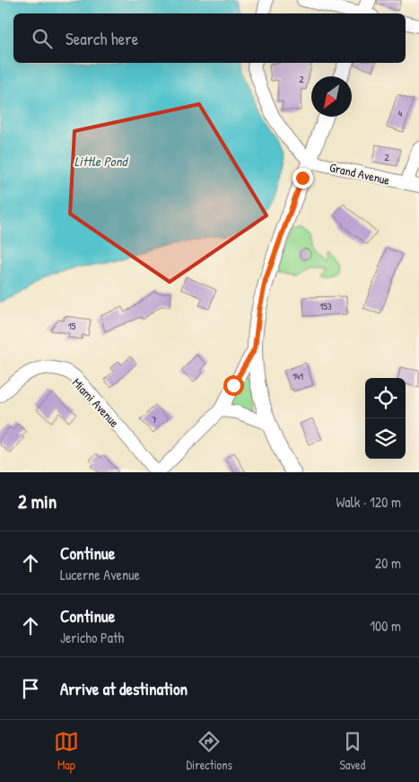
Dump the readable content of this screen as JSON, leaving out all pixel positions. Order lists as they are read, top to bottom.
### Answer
{
  "streets": {
    "street": ["Grand Avenue", "Miami Avenue"]
  },
  "water": ["Little Pond"],
  "house_numbers": [
    "2",
    "4",
    "2",
    "153",
    "15",
    "141",
    "7"
  ],
  "north": "bottom left",
  "page": {
    "search": "Search here",
    "heading": ["2 min", "Walk · 120 m"],
    "list": [
      ["Continue", "Lucerne Avenue", "20 m"],
      ["Continue", "Jericho Path", "100 m"],
      "Arrive at destination"
    ],
    "nav": ["Map", "Directions", "Saved"]
  }
}
